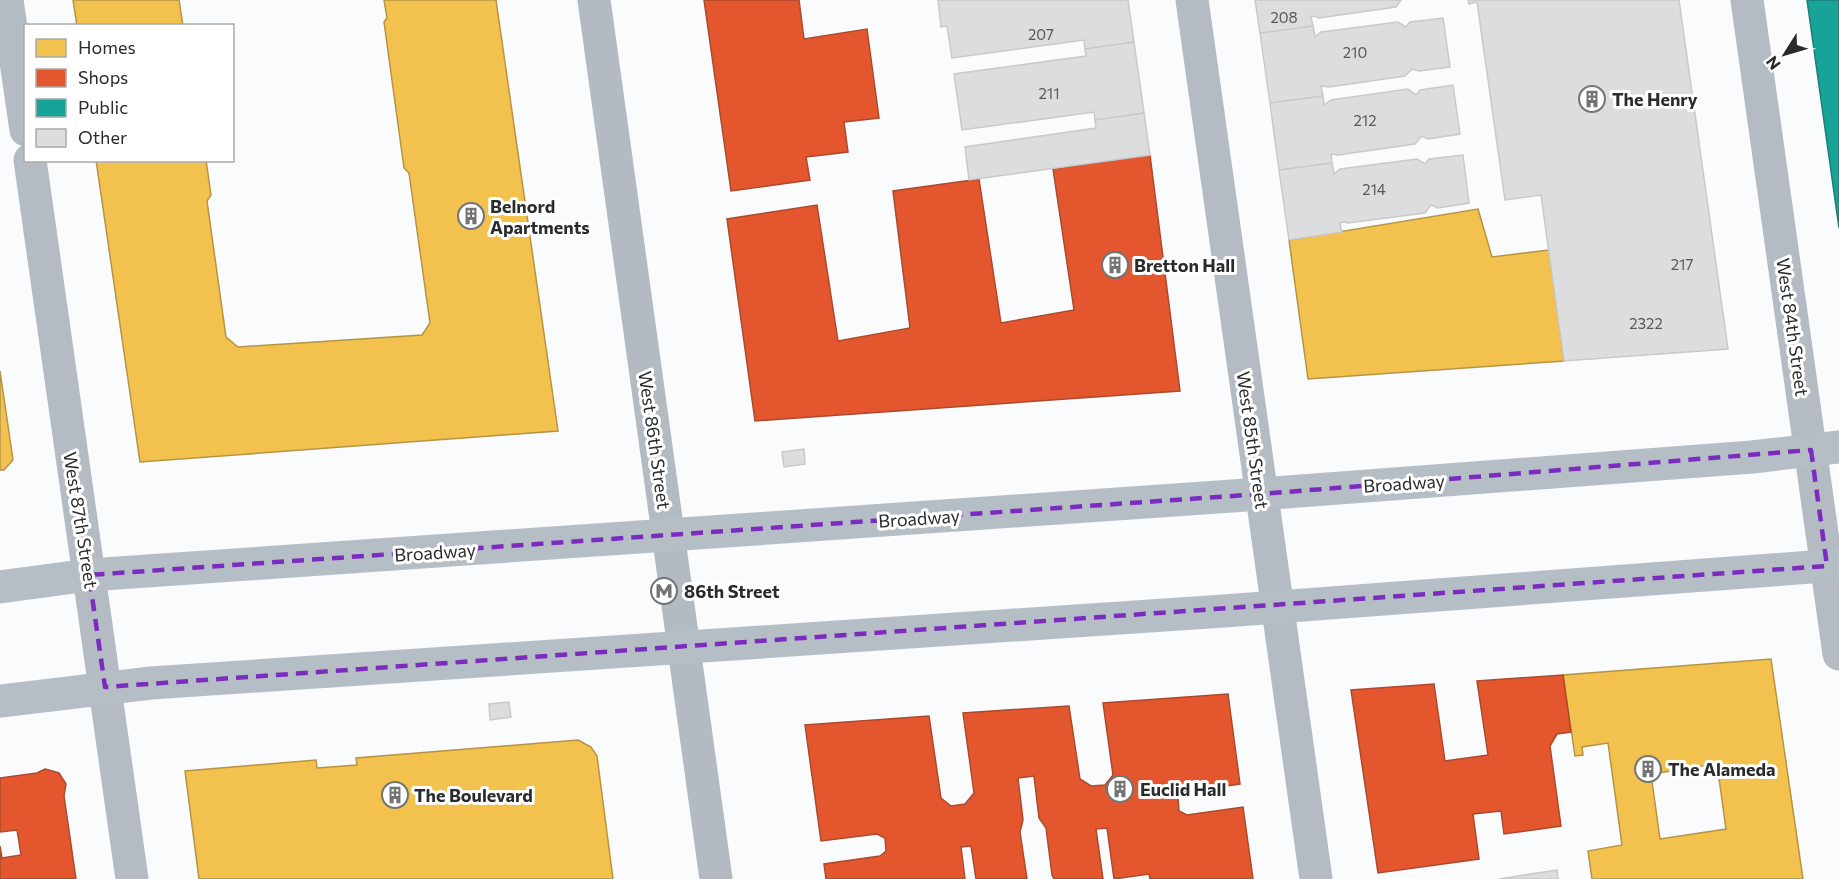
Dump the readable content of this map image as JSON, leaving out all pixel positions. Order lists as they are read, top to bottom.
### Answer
{
  "streets": {
    "main road": ["West 86th Street", "Broadway"],
    "street": ["West 84th Street", "West 85th Street", "West 87th Street"]
  },
  "crossings": [
    ["West 84th Street", "Broadway"],
    ["West 86th Street", "Broadway"],
    ["West 85th Street", "Broadway"],
    ["Broadway", "West 87th Street"]
  ],
  "places": {
    "building": [
      "The Henry",
      "Belnord Apartments",
      "Bretton Hall",
      "The Alameda",
      "Euclid Hall",
      "The Boulevard"
    ],
    "metro station": ["86th Street"]
  },
  "house_numbers": [
    "208",
    "207",
    "210",
    "211",
    "212",
    "214",
    "217",
    "2322"
  ],
  "legend": [
    "Homes",
    "Shops",
    "Public",
    "Other"
  ],
  "north": "bottom left"
}
